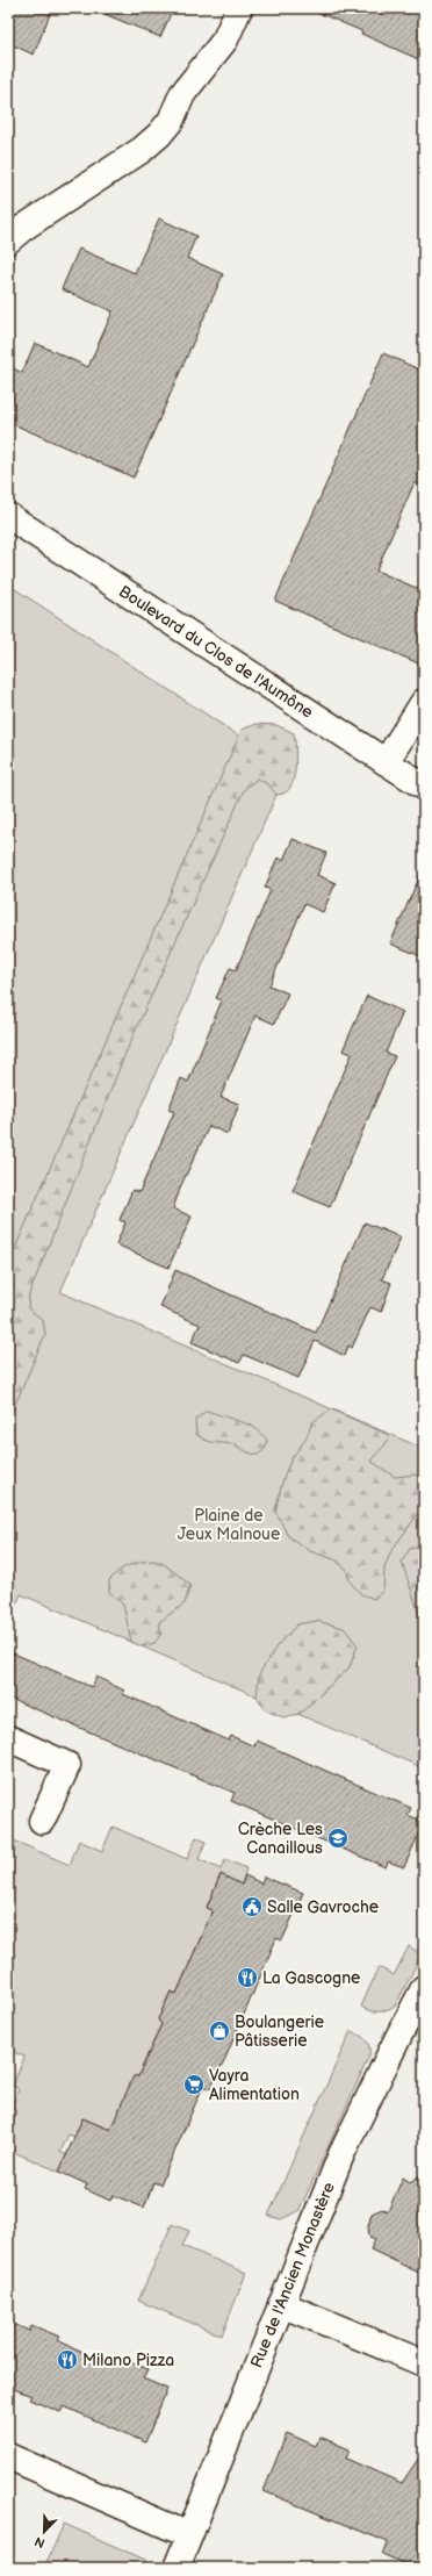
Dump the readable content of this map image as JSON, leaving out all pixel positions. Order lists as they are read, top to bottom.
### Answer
{
  "streets": {
    "street": ["Boulevard du Clos de l'Aumône", "Rue de l'Ancien Monastère"]
  },
  "parks": ["Plaine de Jeux Malnoue"],
  "places": {
    "school or university": ["Crèche Les Canaillous"],
    "public building": ["Salle Gavroche"],
    "restaurant": ["La Gascogne", "Milano Pizza"],
    "shop": ["Boulangerie Pâtisserie"],
    "supermarket": ["Vayra Alimentation"]
  },
  "north": "bottom left"
}
